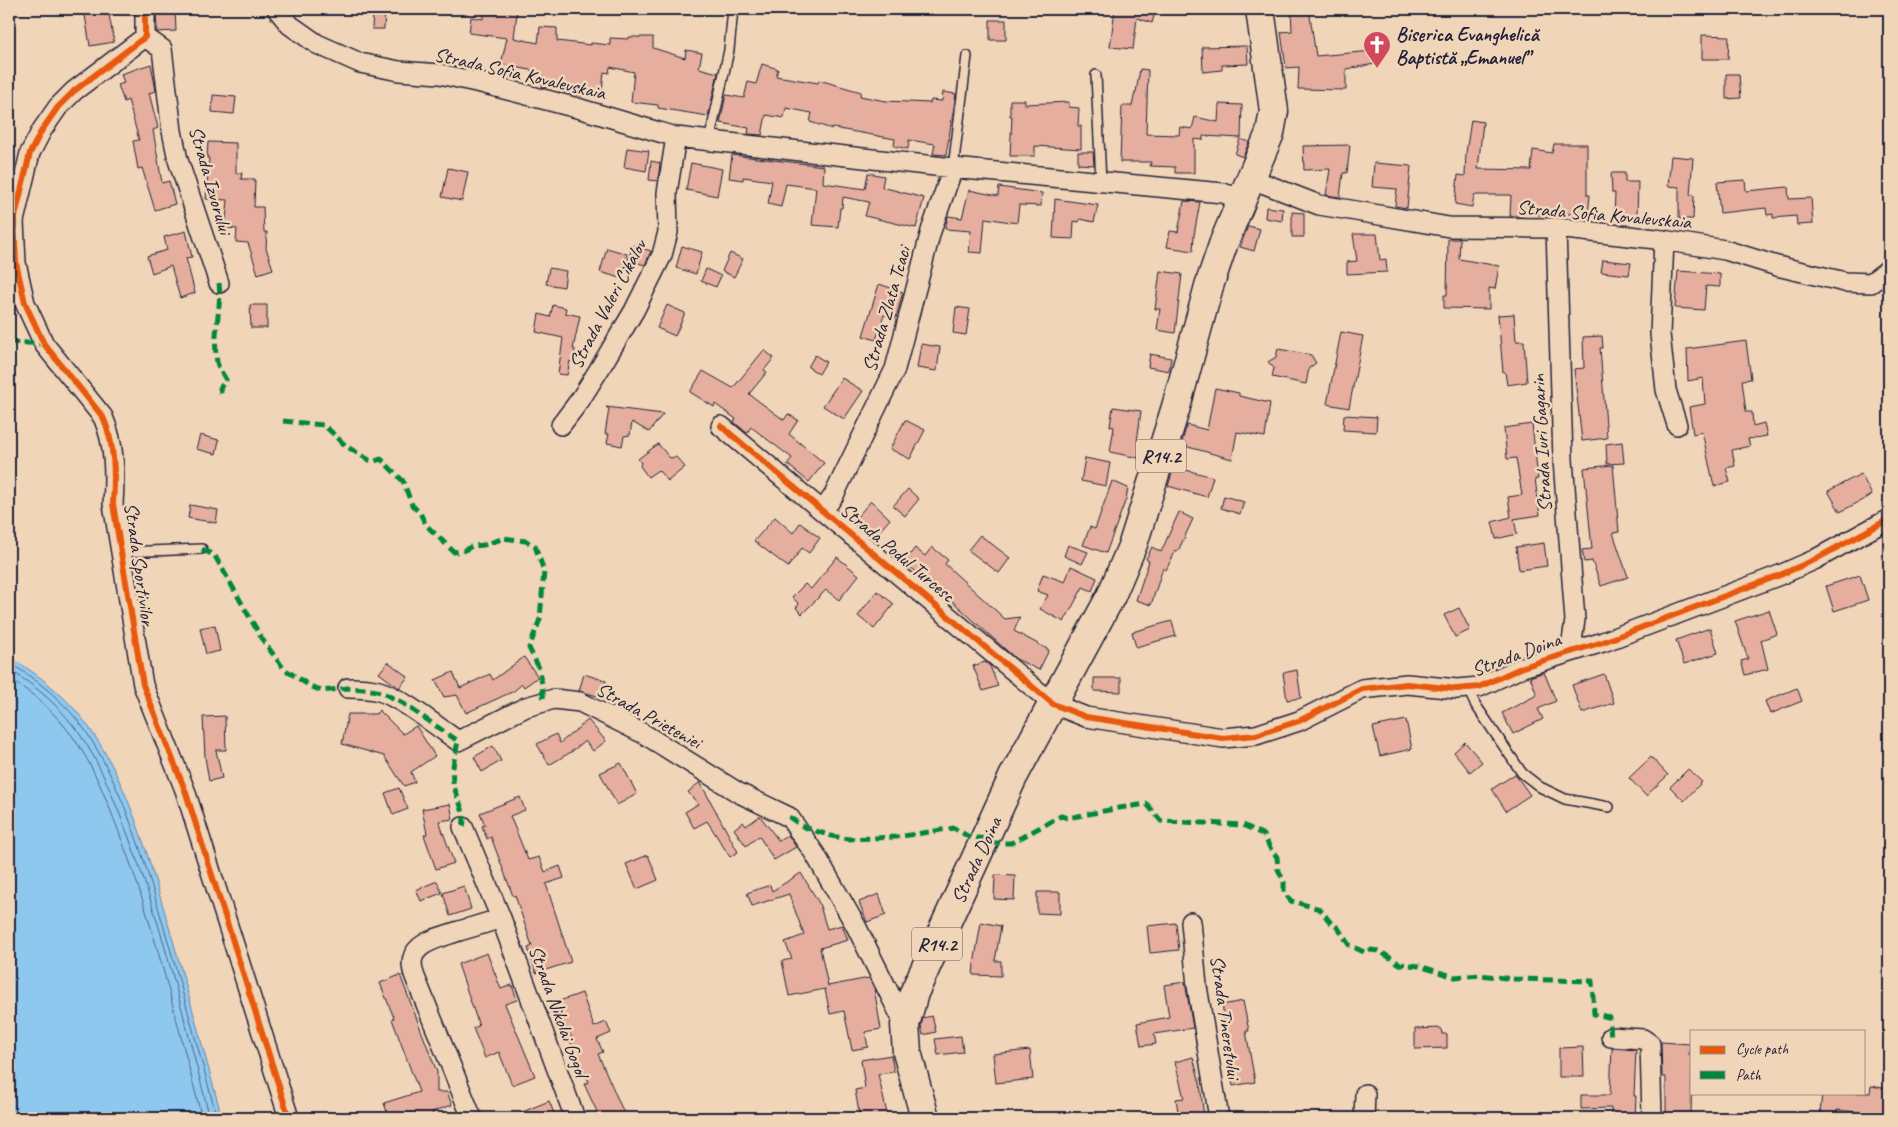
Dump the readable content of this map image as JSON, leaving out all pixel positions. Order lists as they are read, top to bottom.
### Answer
{
  "streets": {
    "main road": ["R14.2", "Strada Doina"],
    "street": [
      "Strada Sofia Kovalevskaia",
      "Strada Izvorului",
      "Strada Valeri Cikalov",
      "Strada Zlata Tcaci",
      "Strada Iuri Gagarin",
      "Strada Podul Turcesc",
      "Strada Sportivilor",
      "Strada Prieteniei",
      "Strada Nikolai Gogol",
      "Strada Tineretului"
    ]
  },
  "crossings": [
    ["Strada Sofia Kovalevskaia", "Strada Valeri Cikalov"],
    ["Strada Sofia Kovalevskaia", "Strada Zlata Tcaci"],
    ["Strada Sofia Kovalevskaia", "Strada Iuri Gagarin"],
    ["Strada Sofia Kovalevskaia", "R14.2"],
    ["Strada Izvorului", "Strada Sportivilor"],
    ["Strada Zlata Tcaci", "Strada Podul Turcesc"],
    ["Strada Iuri Gagarin", "Strada Doina"],
    ["R14.2", "Strada Podul Turcesc"],
    ["R14.2", "Strada Doina"],
    ["Strada Podul Turcesc", "Strada Doina"],
    ["Strada Doina", "Strada Prieteniei"]
  ],
  "places": {
    "church": ["Biserica Evanghelică Baptistă „Emanuel”"]
  },
  "legend": ["Cycle path", "Path"]
}
